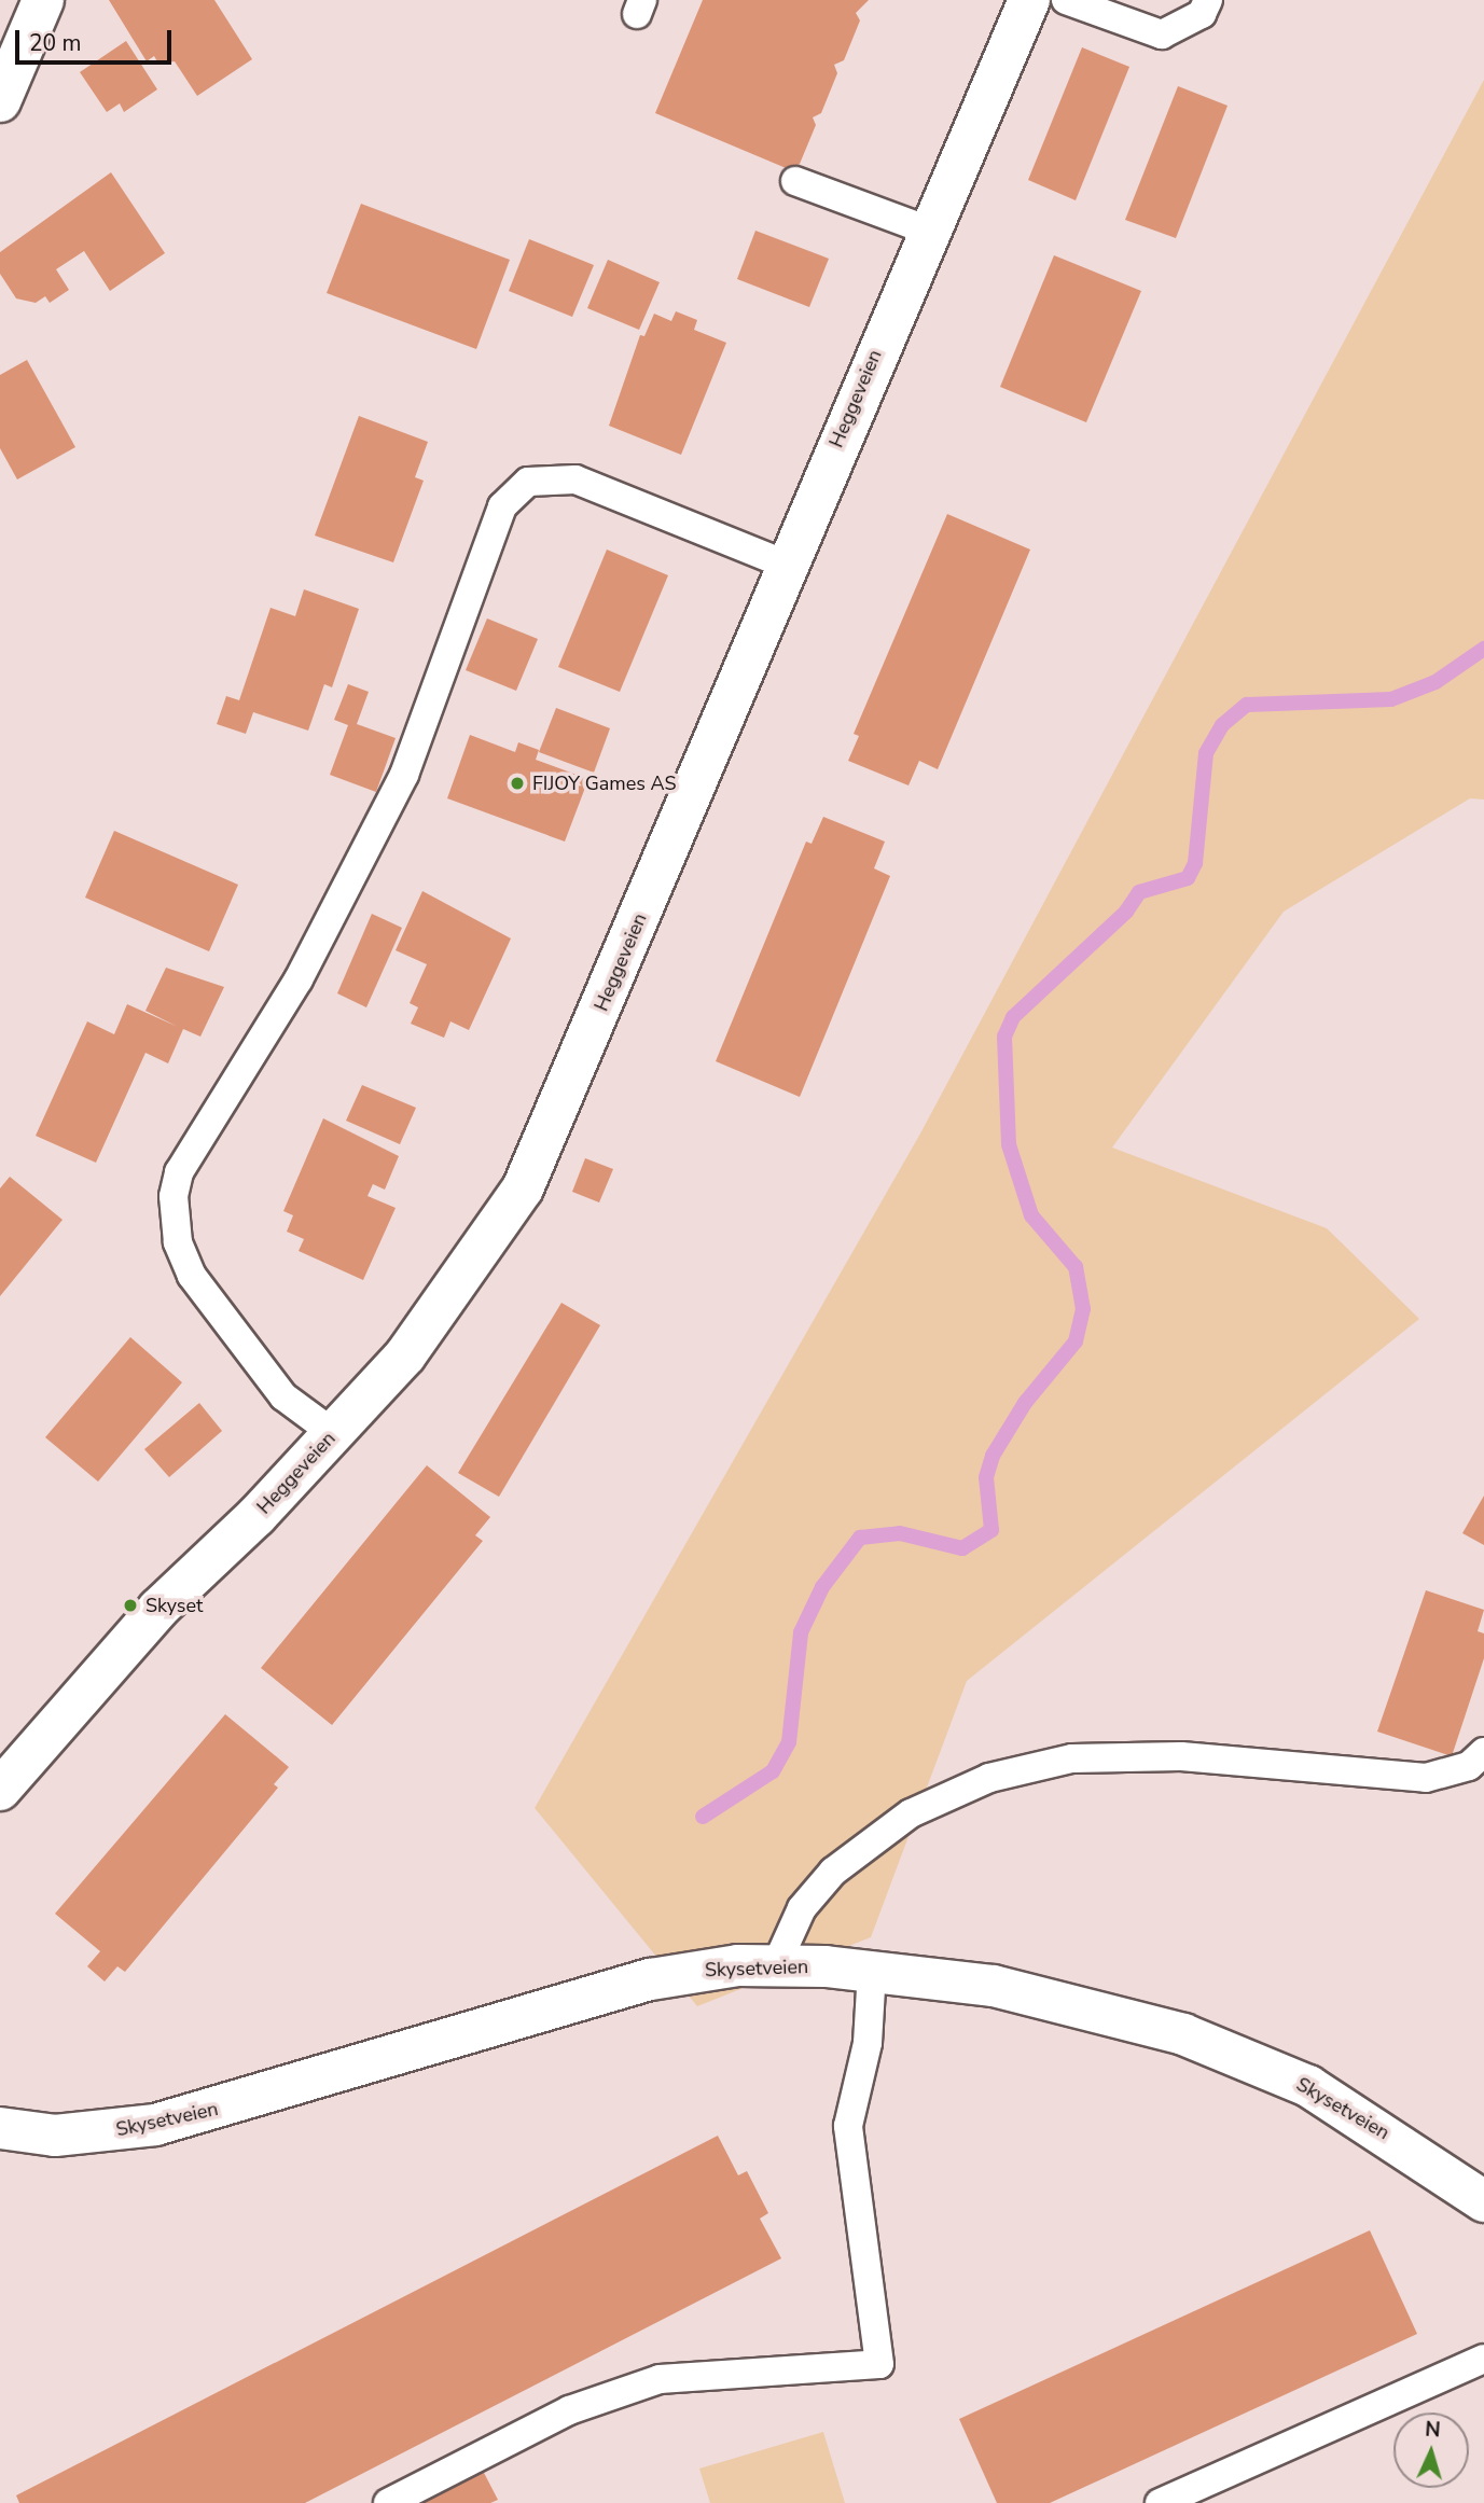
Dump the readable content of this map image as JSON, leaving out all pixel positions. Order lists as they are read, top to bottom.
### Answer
{
  "streets": {
    "street": ["Heggeveien", "Skysetveien"]
  },
  "places": ["FIJOY Games AS", "Skyset"],
  "scale_bar": "20 m",
  "north": "top"
}
